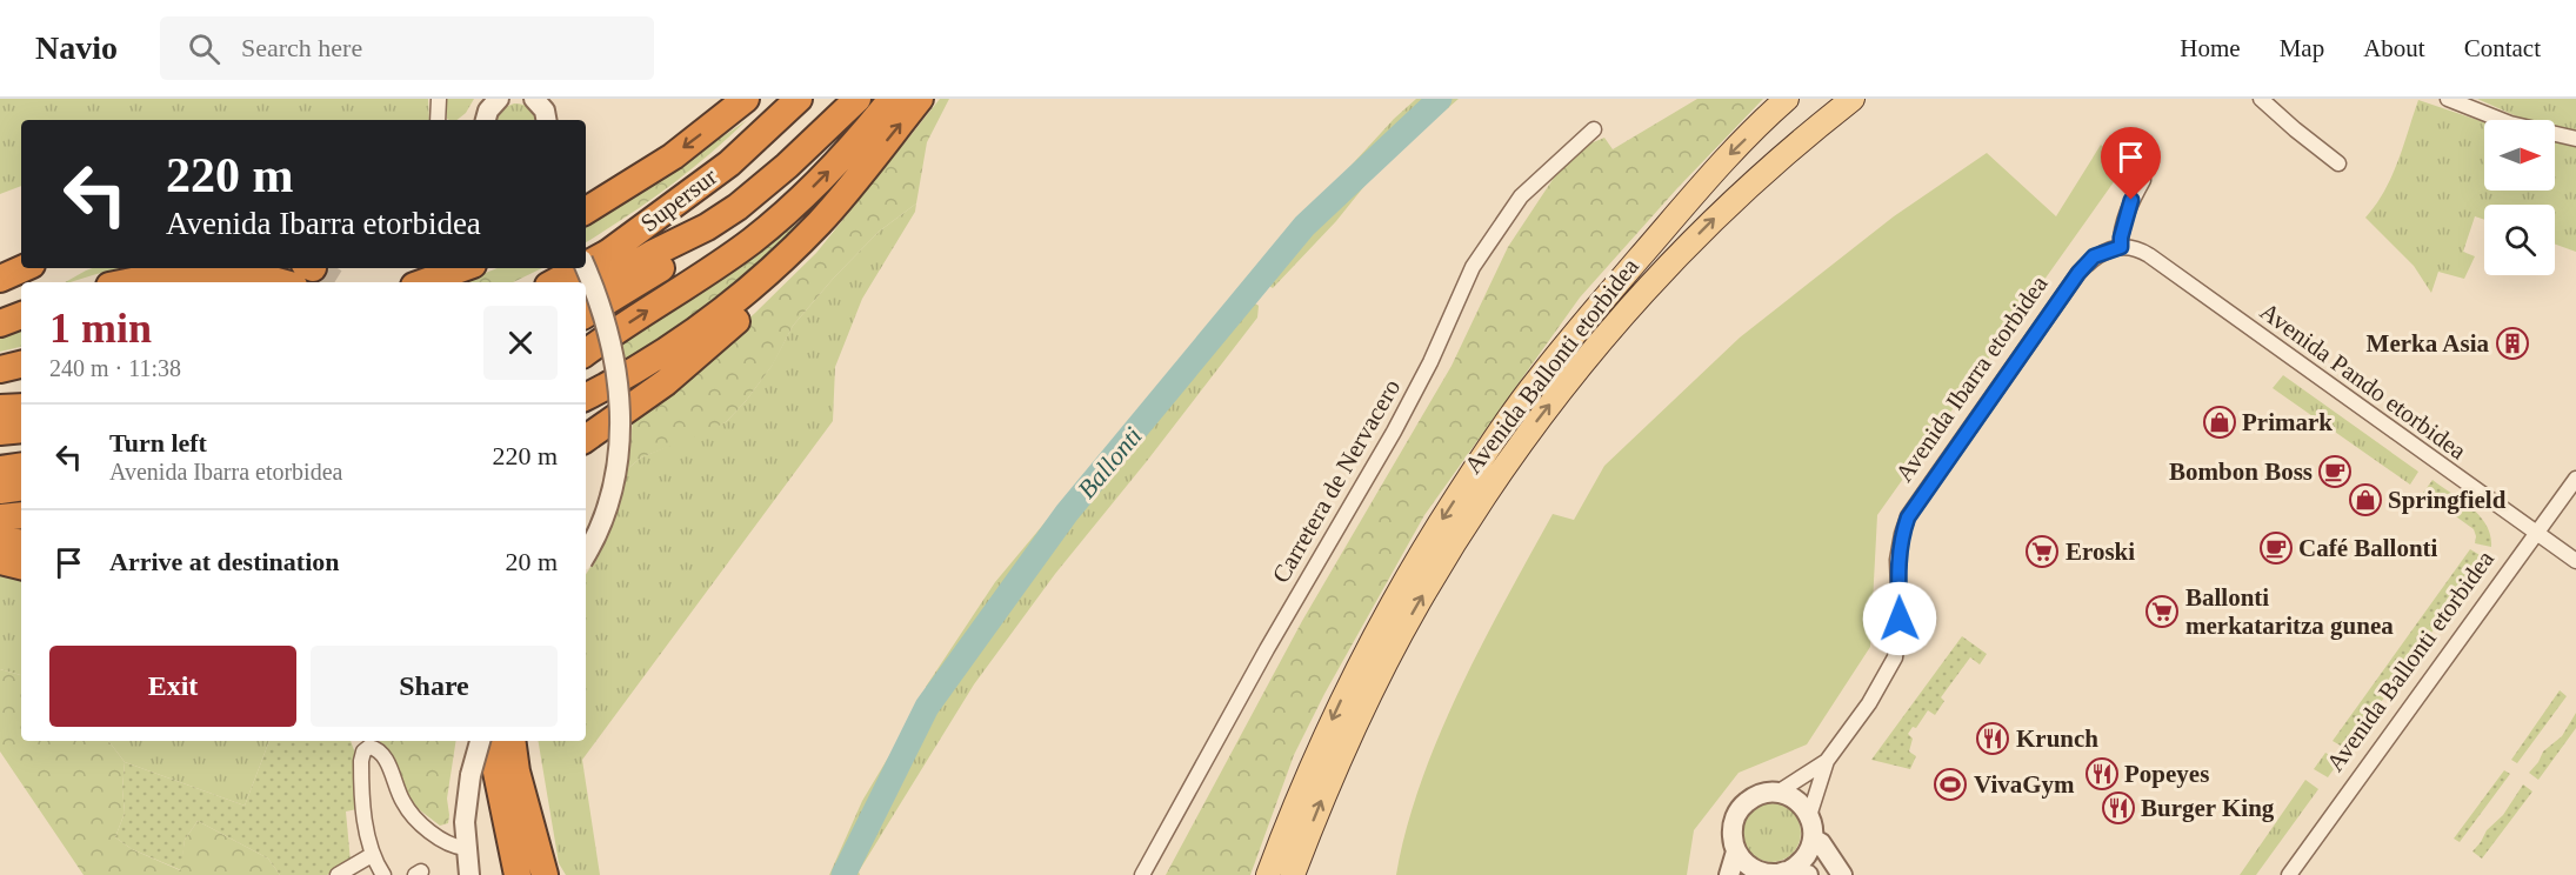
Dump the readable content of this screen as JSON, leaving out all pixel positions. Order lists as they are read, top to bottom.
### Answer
{
  "streets": {
    "highway": ["Supersur"],
    "main road": ["Avenida Ballonti etorbidea"],
    "street": ["Avenida Ibarra etorbidea", "Avenida Pando etorbidea", "Carretera de Nervacero"]
  },
  "crossings": [
    ["Avenida Ballonti etorbidea", "Avenida Pando etorbidea"],
    ["Avenida Ibarra etorbidea", "Avenida Pando etorbidea"]
  ],
  "water": ["Ballonti"],
  "places": {
    "building": ["Merka Asia"],
    "shop": ["Primark", "Springfield"],
    "cafe": ["Bombon Boss", "Café Ballonti"],
    "supermarket": ["Eroski", "Ballonti merkataritza gunea"],
    "restaurant": ["Krunch", "Popeyes", "Burger King"],
    "sports": ["VivaGym"]
  },
  "north": "right",
  "page": {
    "header": "Navio",
    "search": "Search here",
    "nav": [
      "Home",
      "Map",
      "About",
      "Contact"
    ],
    "turn": ["220 m", "Avenida Ibarra etorbidea"],
    "heading": ["1 min", "240 m · 11:38"],
    "list": [
      {
        "name": "Turn left",
        "note": "Avenida Ibarra etorbidea",
        "value": "220 m"
      },
      {
        "name": "Arrive at destination",
        "value": "20 m"
      }
    ],
    "buttons": ["Exit", "Share"]
  }
}
